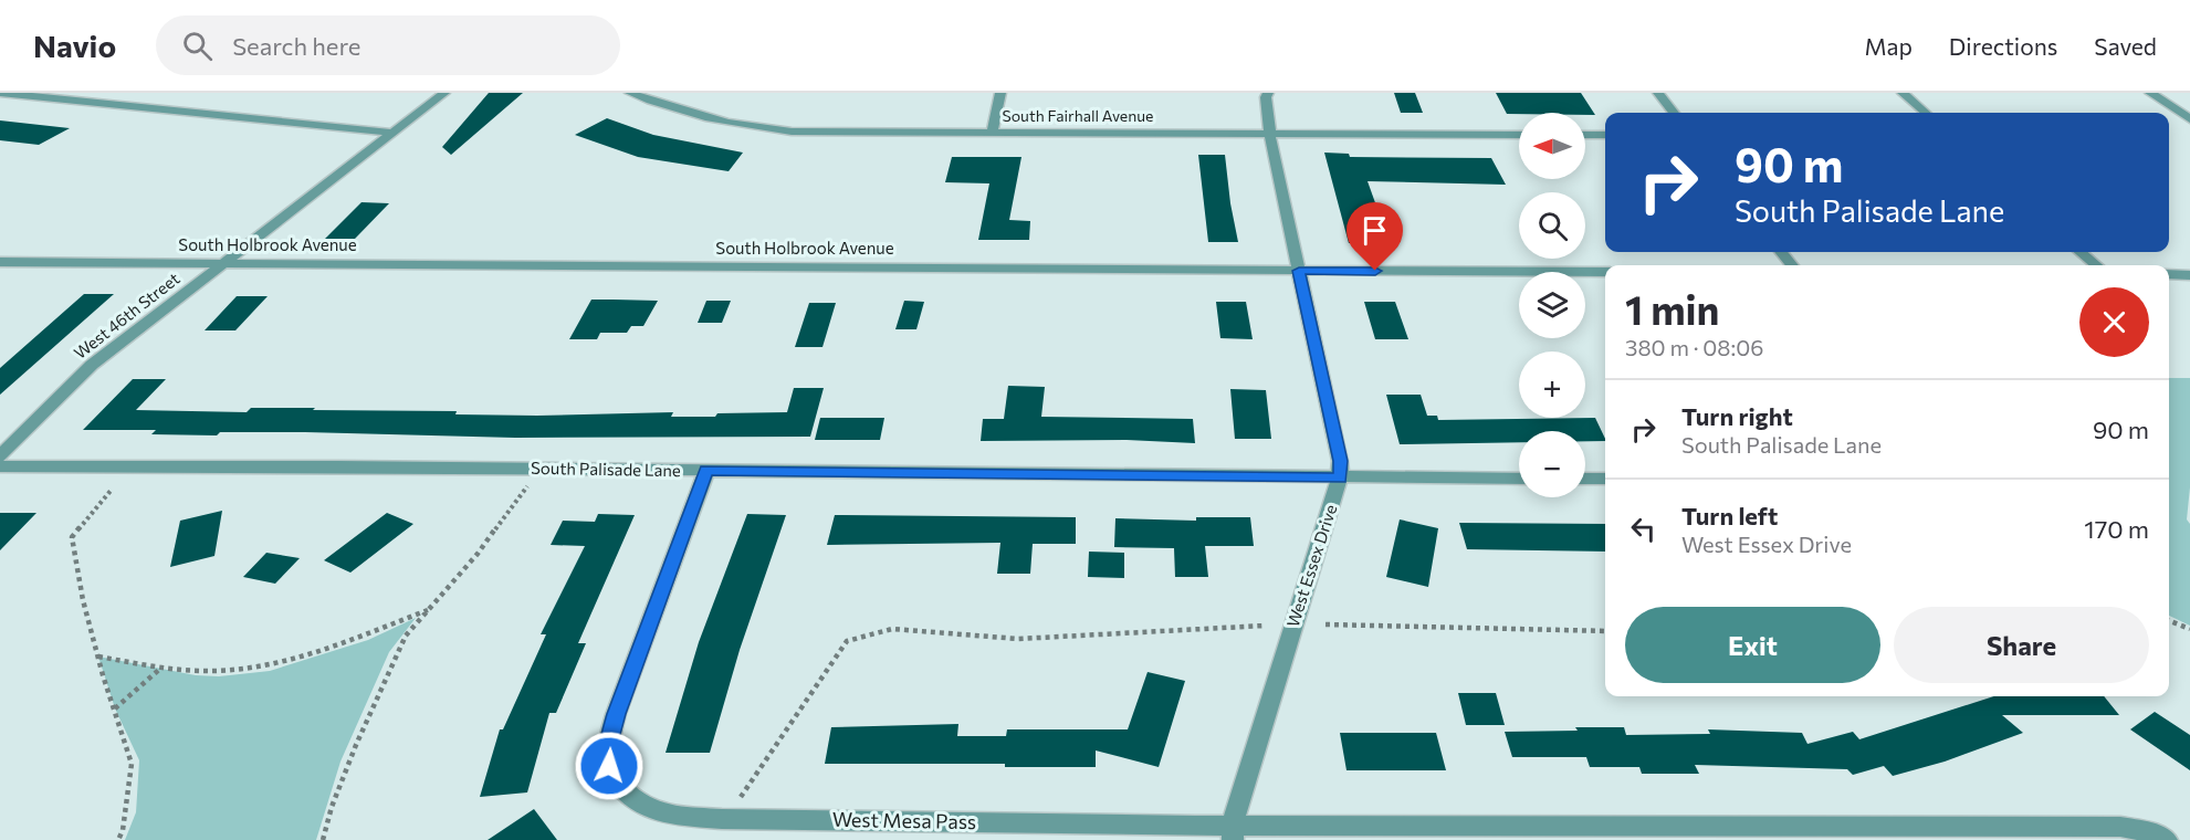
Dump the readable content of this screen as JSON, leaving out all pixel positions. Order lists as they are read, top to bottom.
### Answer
{
  "streets": {
    "street": [
      "South Fairhall Avenue",
      "South Holbrook Avenue",
      "West 46th Street",
      "South Palisade Lane",
      "West Essex Drive",
      "West Mesa Pass"
    ]
  },
  "crossings": [
    ["South Fairhall Avenue", "West Essex Drive"],
    ["South Holbrook Avenue", "West 46th Street"],
    ["South Holbrook Avenue", "West Essex Drive"],
    ["South Palisade Lane", "West Essex Drive"],
    ["South Palisade Lane", "West Mesa Pass"],
    ["West Essex Drive", "West Mesa Pass"]
  ],
  "north": "left",
  "page": {
    "header": "Navio",
    "search": "Search here",
    "nav": ["Map", "Directions", "Saved"],
    "map_buttons": ["+", "−"],
    "turn": ["90 m", "South Palisade Lane"],
    "heading": ["1 min", "380 m · 08:06"],
    "list": [
      {
        "name": "Turn right",
        "note": "South Palisade Lane",
        "value": "90 m"
      },
      {
        "name": "Turn left",
        "note": "West Essex Drive",
        "value": "170 m"
      }
    ],
    "buttons": ["Exit", "Share"]
  }
}
